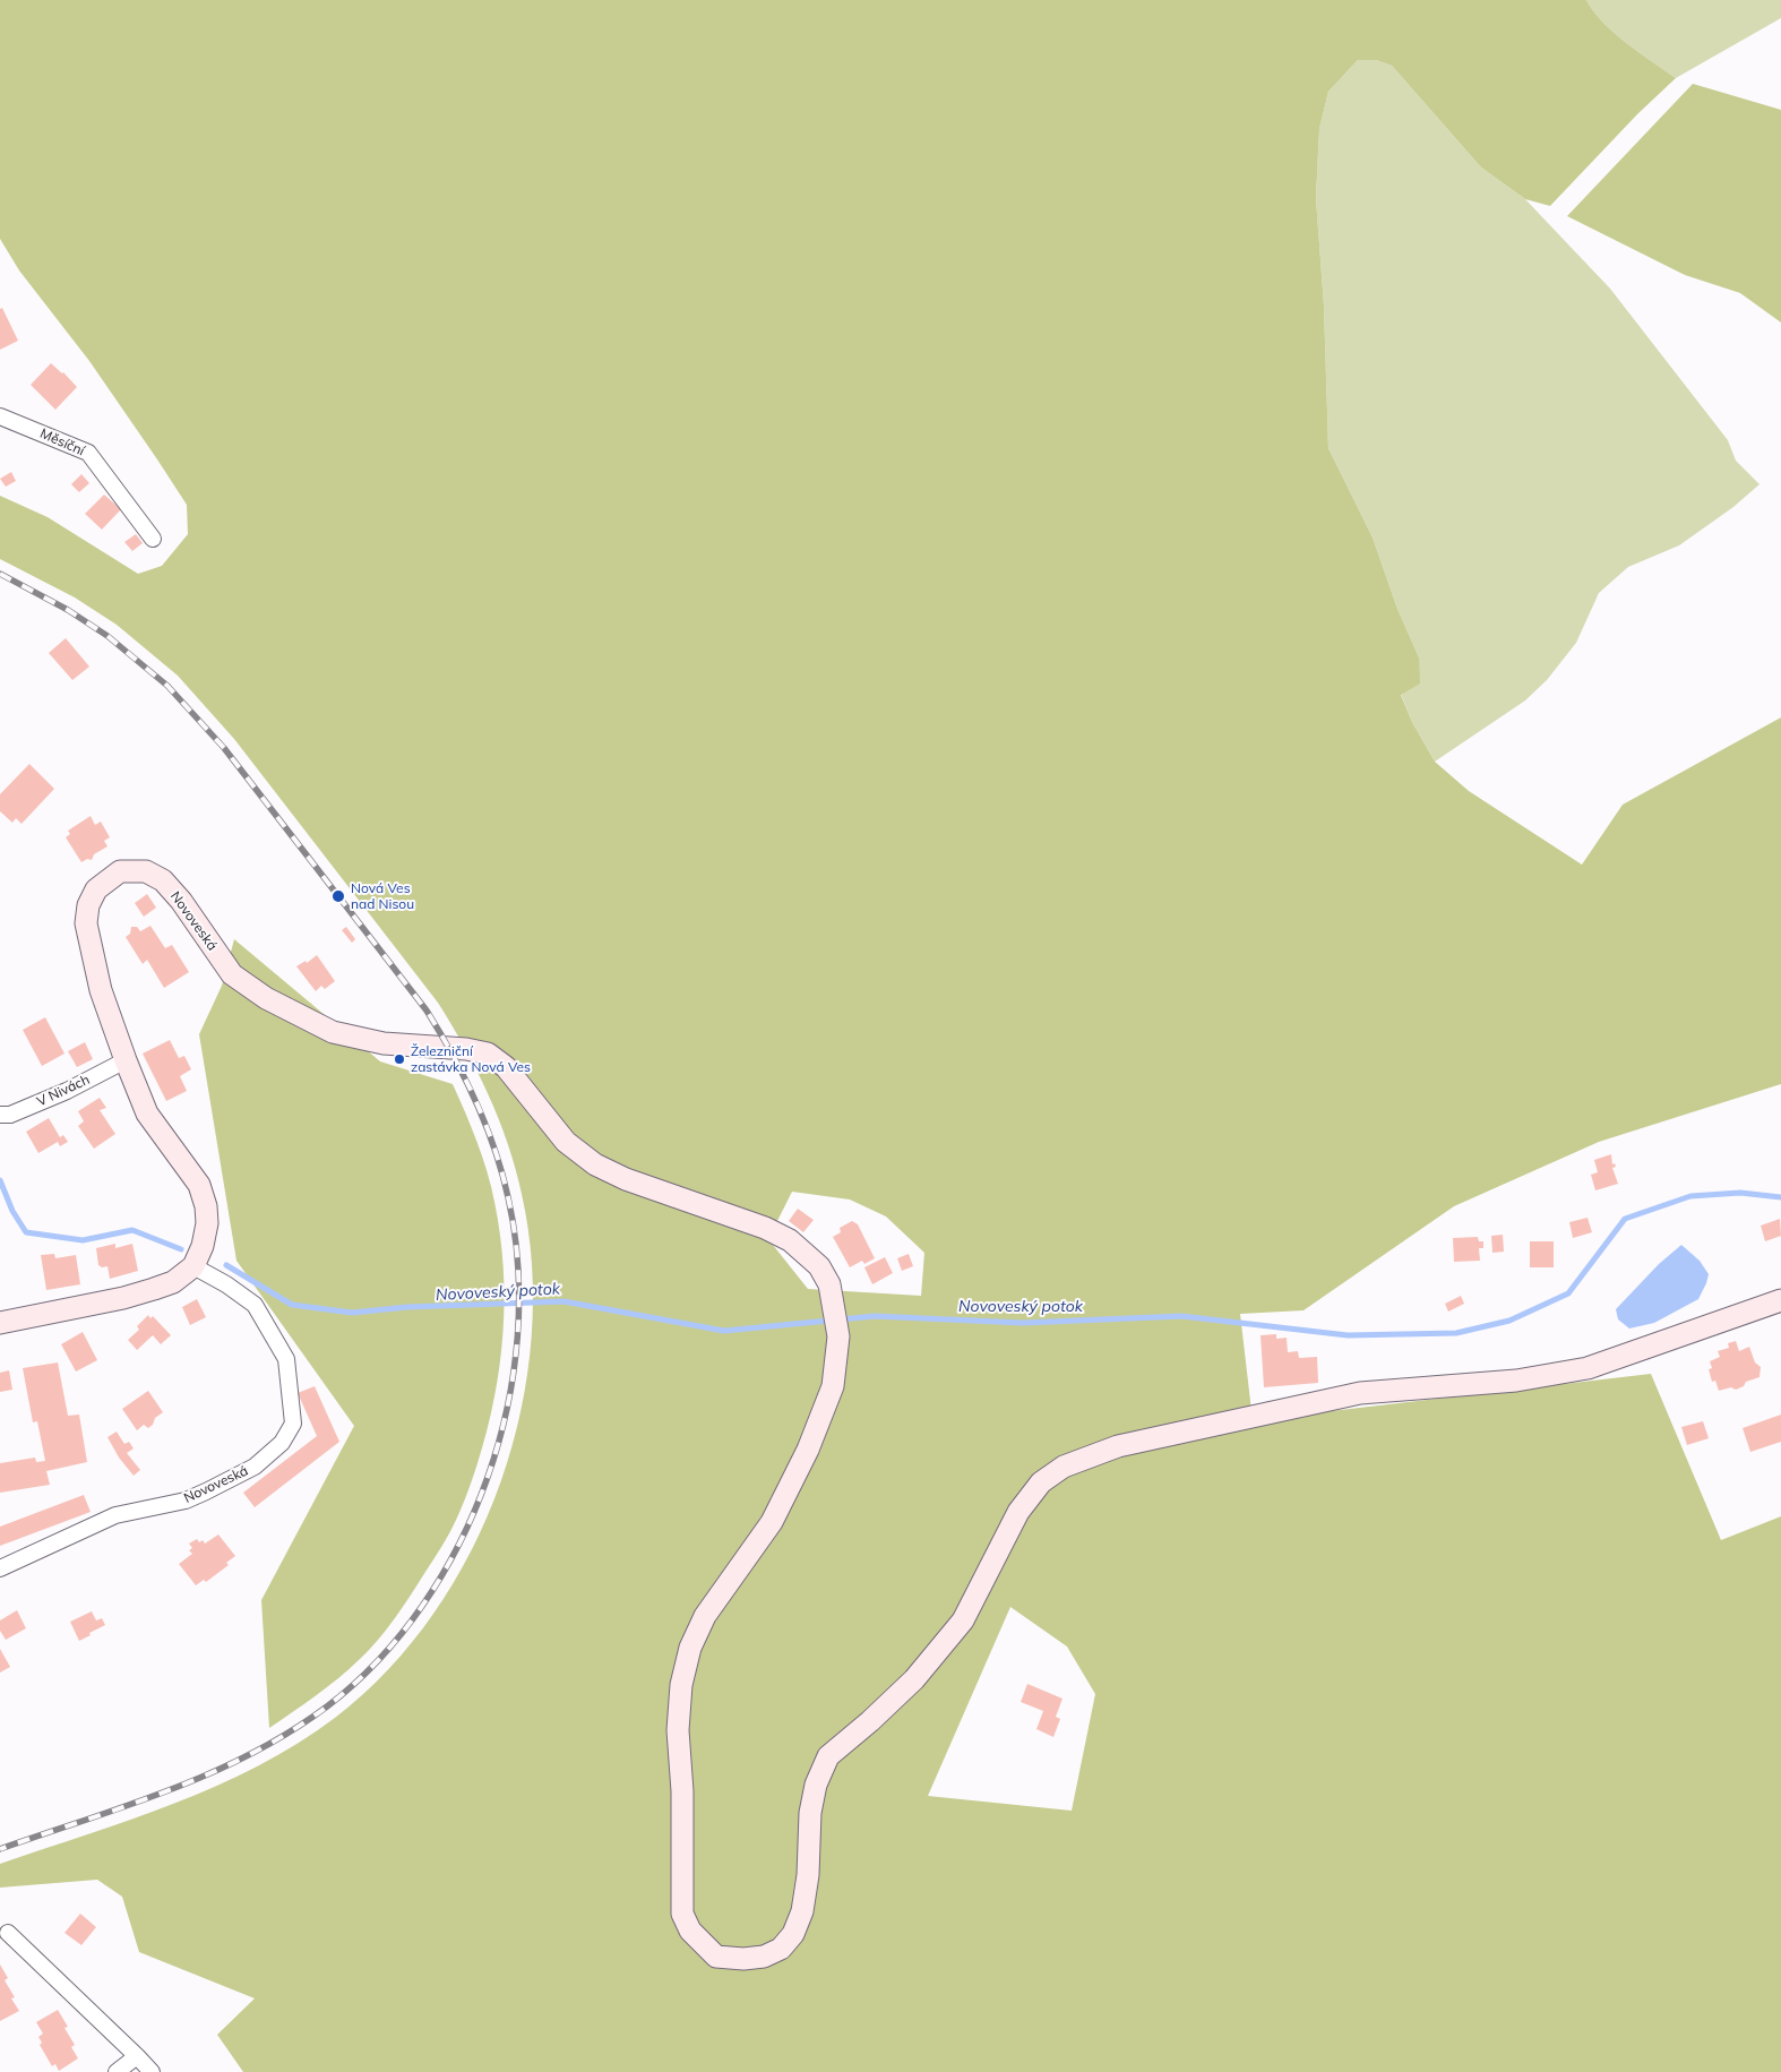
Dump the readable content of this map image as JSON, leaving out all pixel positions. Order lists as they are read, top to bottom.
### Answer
{
  "streets": {
    "street": ["Měsíční", "Novoveská", "V Nivách"]
  },
  "crossings": [
    ["Novoveská", "V Nivách"]
  ],
  "water": ["Novoveský potok"],
  "places": ["Nová Ves nad Nisou", "Železniční zastávka Nová Ves"]
}
